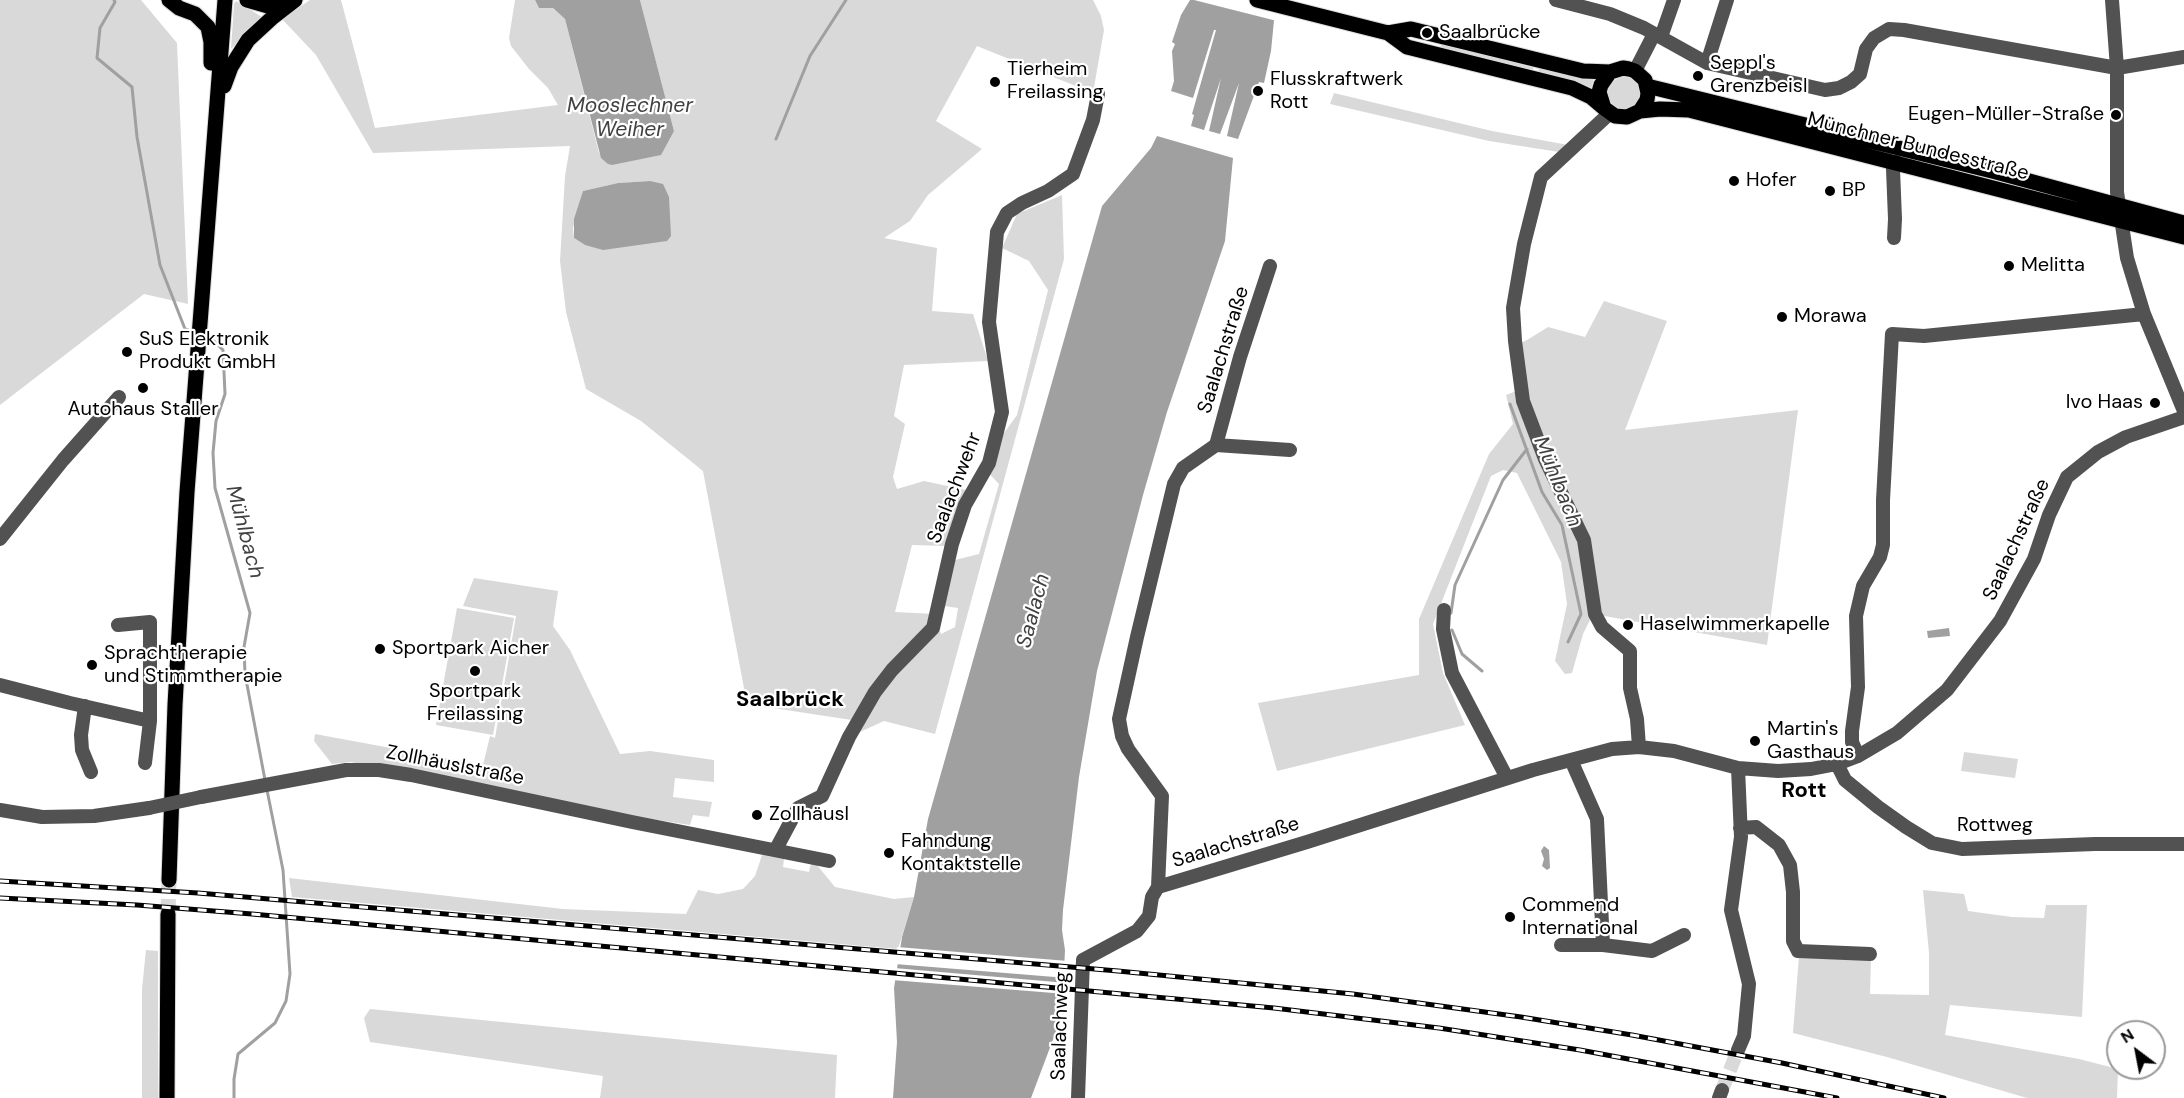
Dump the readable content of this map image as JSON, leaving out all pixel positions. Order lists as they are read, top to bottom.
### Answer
{
  "streets": {
    "main road": ["Münchner Bundesstraße"],
    "street": [
      "Saalachstraße",
      "Saalachwehr",
      "Zollhäuslstraße",
      "Rottweg",
      "Saalachweg"
    ]
  },
  "crossings": [
    ["Saalachstraße", "Rottweg"],
    ["Saalachstraße", "Saalachweg"],
    ["Saalachwehr", "Zollhäuslstraße"]
  ],
  "districts": ["Saalbrück", "Rott"],
  "water": ["Mooslechner Weiher", "Mühlbach", "Saalach"],
  "places": [
    "Saalbrücke",
    "Seppl's Grenzbeisl",
    "Tierheim Freilassing",
    "Flusskraftwerk Rott",
    "Eugen-Müller-Straße",
    "Hofer",
    "BP",
    "Melitta",
    "Morawa",
    "SuS Elektronik Produkt GmbH",
    "Autohaus Staller",
    "Ivo Haas",
    "Haselwimmerkapelle",
    "Sportpark Aicher",
    "Sprachtherapie und Stimmtherapie",
    "Sportpark Freilassing",
    "Martin's Gasthaus",
    "Zollhäusl",
    "Fahndung Kontaktstelle",
    "Commend International"
  ],
  "north": "top left"
}
